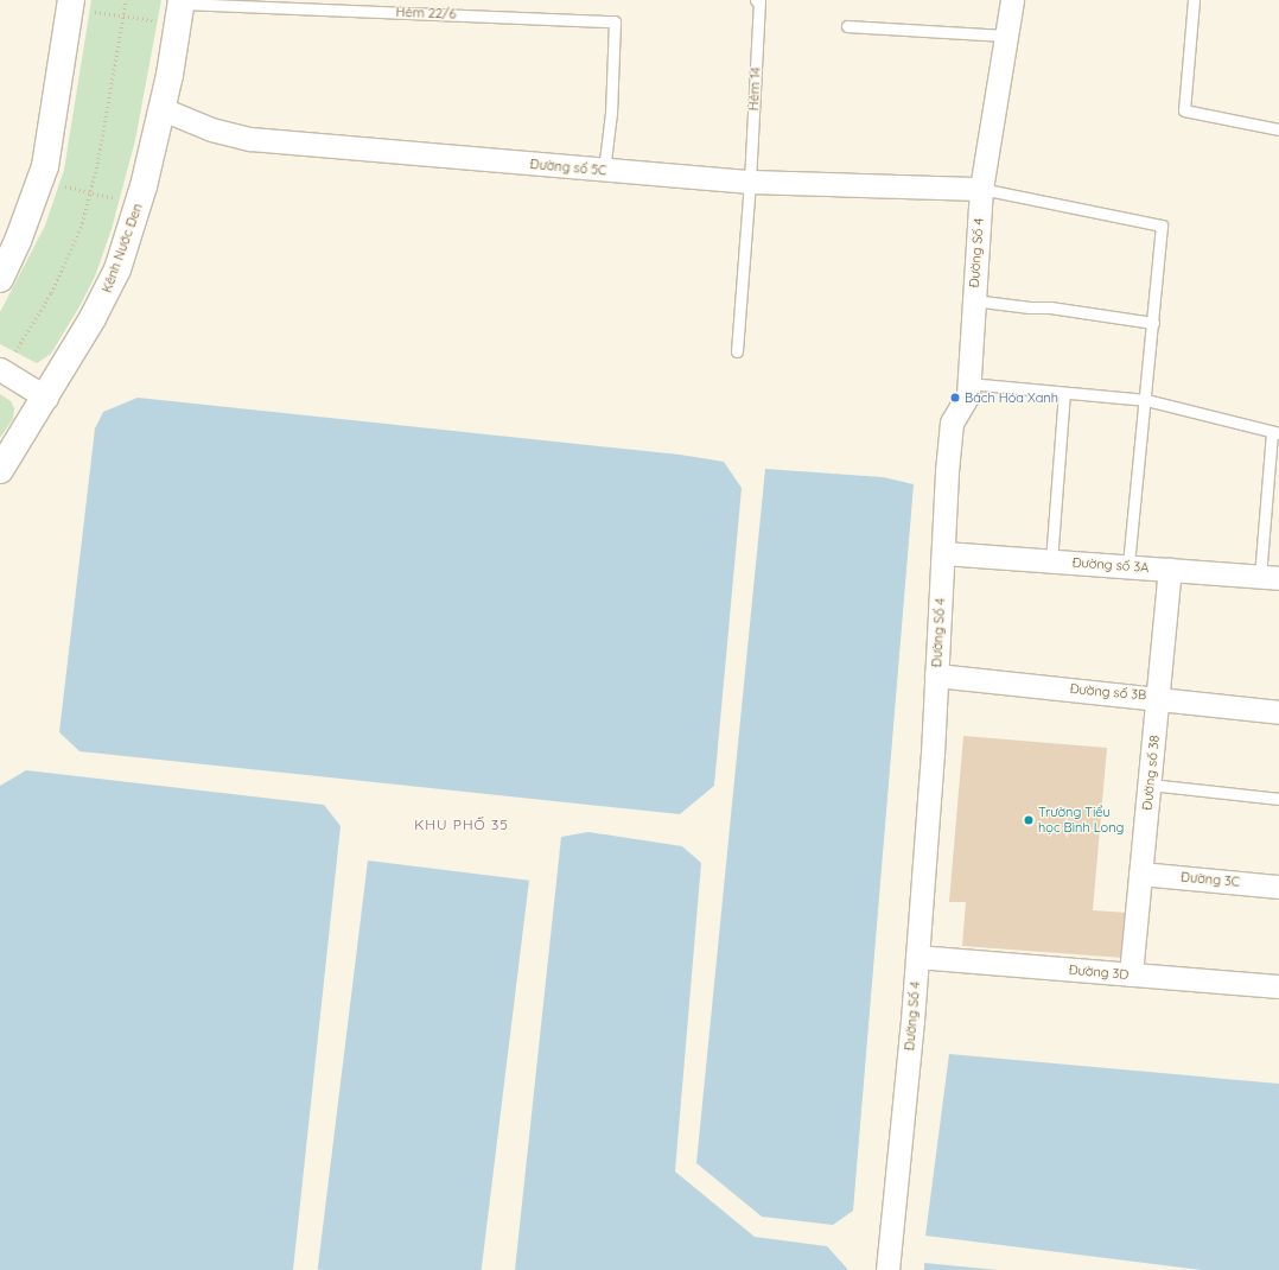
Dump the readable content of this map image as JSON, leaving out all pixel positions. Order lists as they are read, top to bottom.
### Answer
{
  "streets": {
    "street": [
      "Đường số 5C",
      "Kênh Nước Đen",
      "Đường Số 4",
      "Đường số 3A",
      "Đường số 3B",
      "Đường số 38",
      "Đường 3C",
      "Đường 3D"
    ],
    "lane": ["Hẻm 22/6", "Hẻm 14"]
  },
  "crossings": [
    ["Hẻm 22/6", "Đường số 5C"],
    ["Hẻm 22/6", "Kênh Nước Đen"],
    ["Hẻm 14", "Đường số 5C"],
    ["Đường số 5C", "Kênh Nước Đen"],
    ["Đường số 5C", "Đường Số 4"],
    ["Đường Số 4", "Đường số 3A"],
    ["Đường Số 4", "Đường số 3B"],
    ["Đường Số 4", "Đường 3D"],
    ["Đường số 3A", "Đường số 38"],
    ["Đường số 3B", "Đường số 38"],
    ["Đường số 38", "Đường 3C"],
    ["Đường số 38", "Đường 3D"]
  ],
  "districts": ["KHU PHỐ 35"],
  "places": ["Bách Hóa Xanh", "Trường Tiểu học Bình Long"]
}
